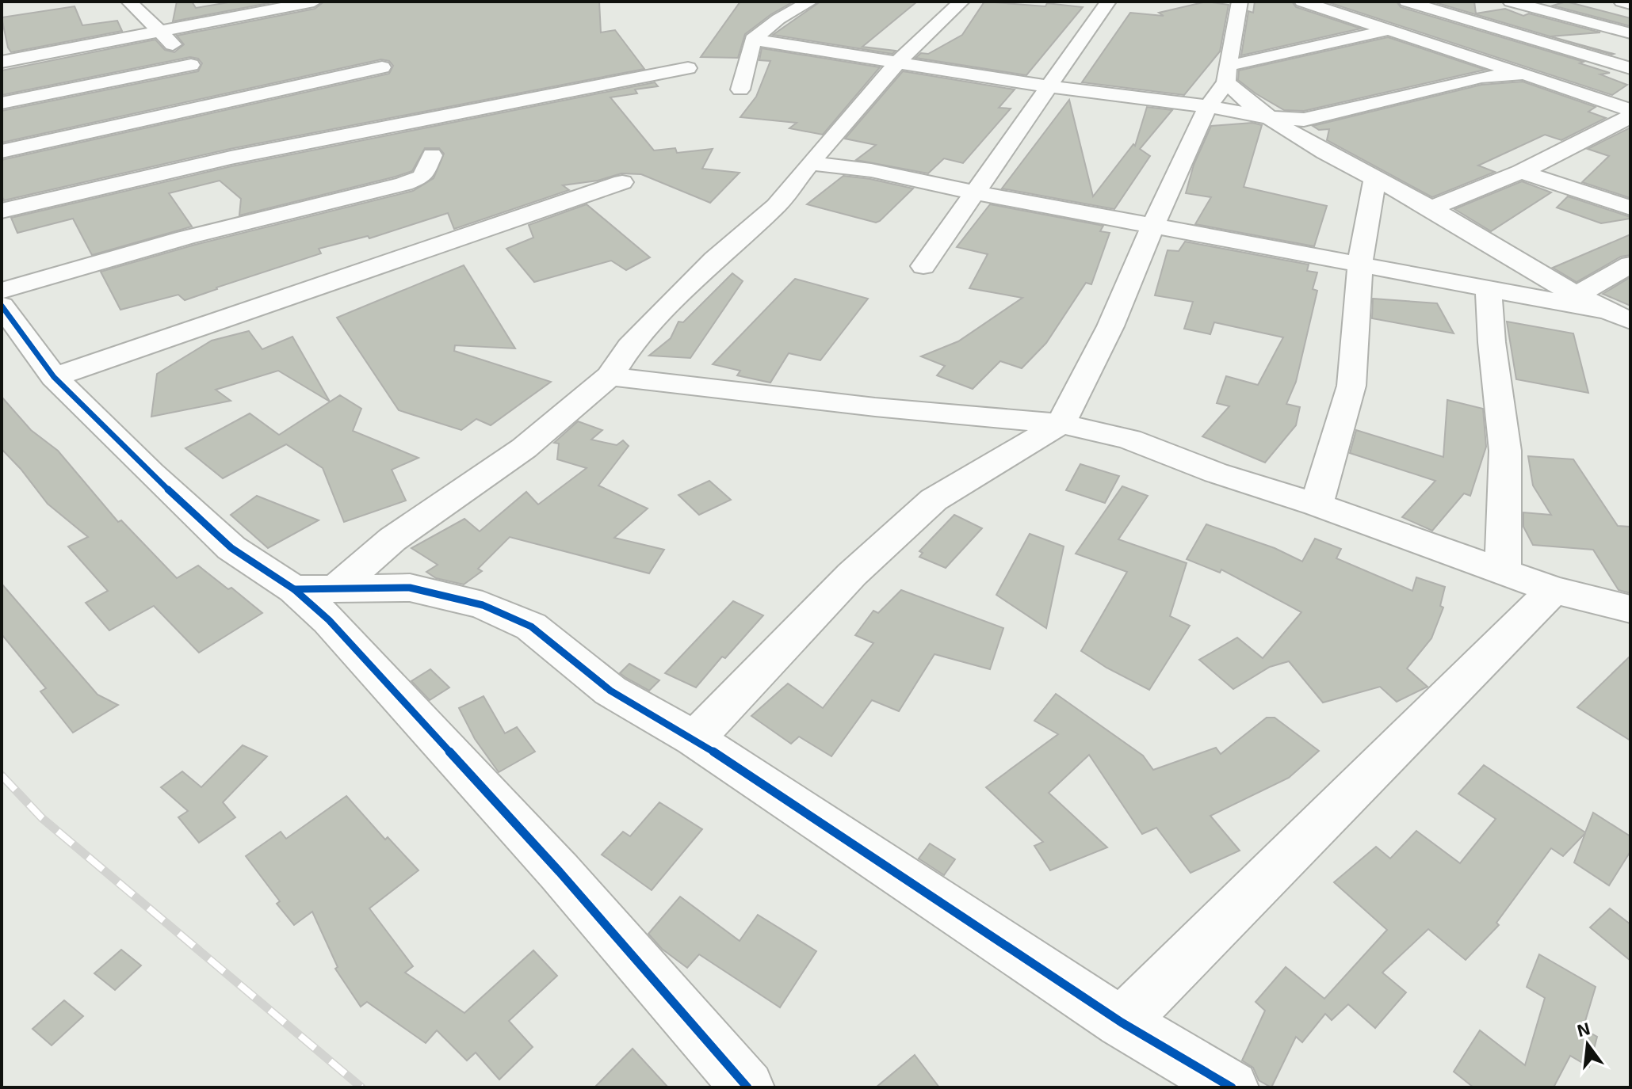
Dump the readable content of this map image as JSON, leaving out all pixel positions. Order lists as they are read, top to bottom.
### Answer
{
  "north": "top"
}
